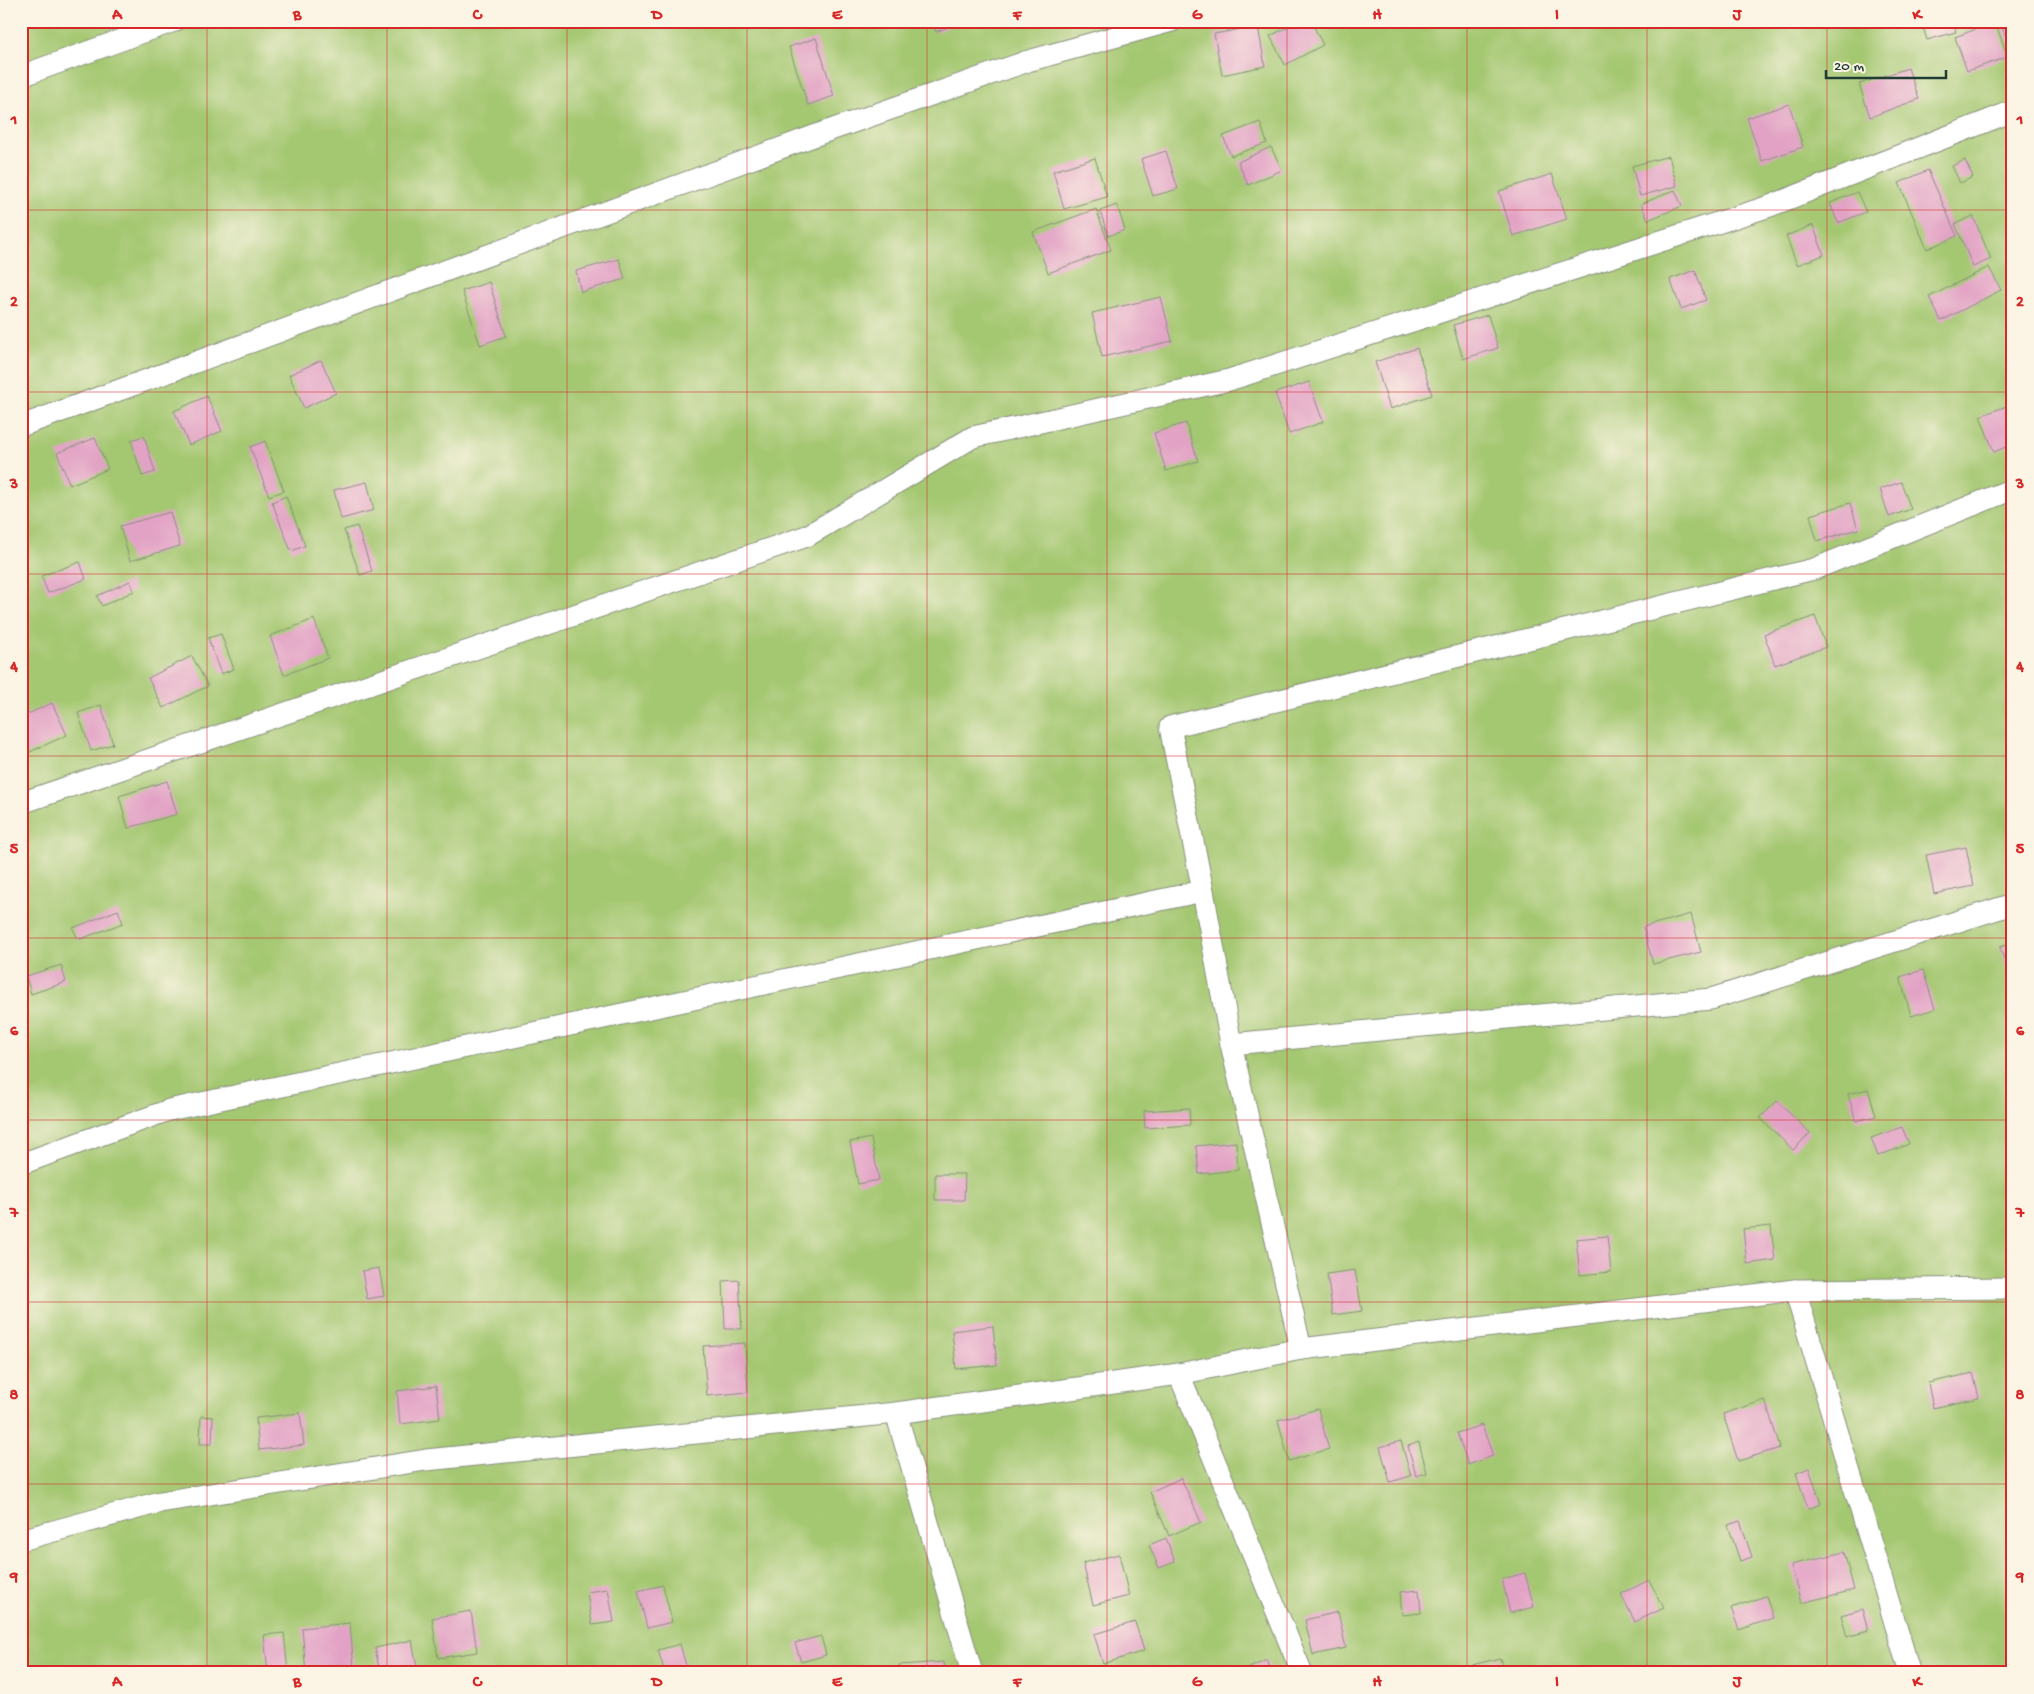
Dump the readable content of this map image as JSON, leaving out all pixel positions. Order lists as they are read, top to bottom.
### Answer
{
  "scale_bar": "20 m",
  "grid": {
    "columns": [
      "A",
      "B",
      "C",
      "D",
      "E",
      "F",
      "G",
      "H",
      "I",
      "J",
      "K"
    ],
    "rows": [
      "1",
      "2",
      "3",
      "4",
      "5",
      "6",
      "7",
      "8",
      "9"
    ]
  }
}
